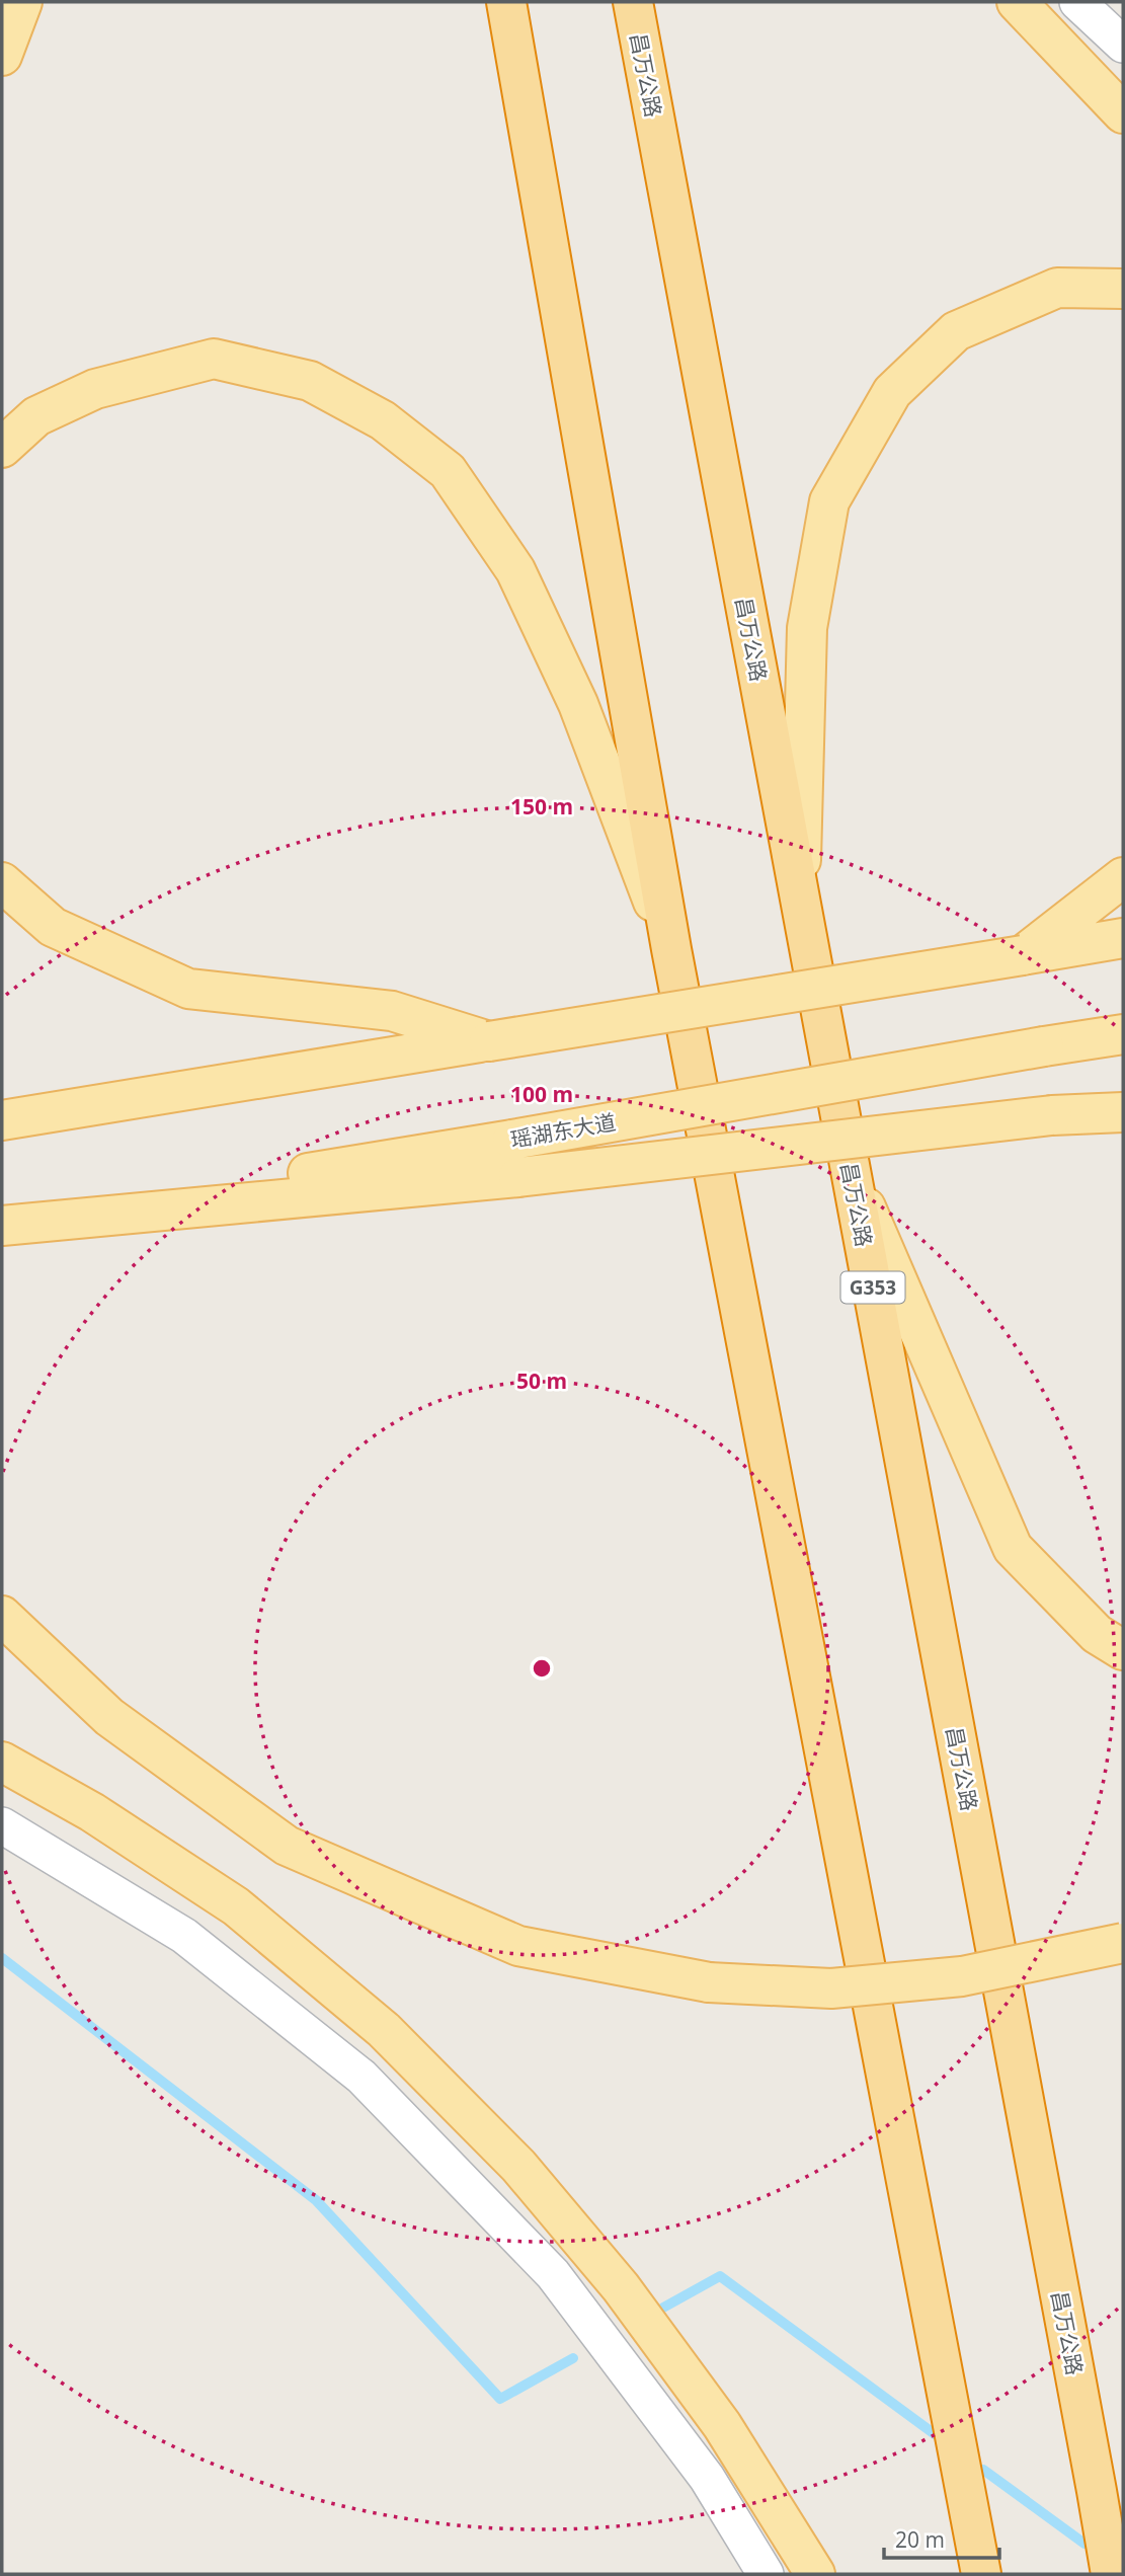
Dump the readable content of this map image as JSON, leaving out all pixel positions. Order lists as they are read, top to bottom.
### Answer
{
  "streets": {
    "highway": ["昌万公路", "G353"],
    "main road": ["瑶湖东大道"]
  },
  "scale_bar": "20 m",
  "rings": ["150 m", "100 m", "50 m"]
}
